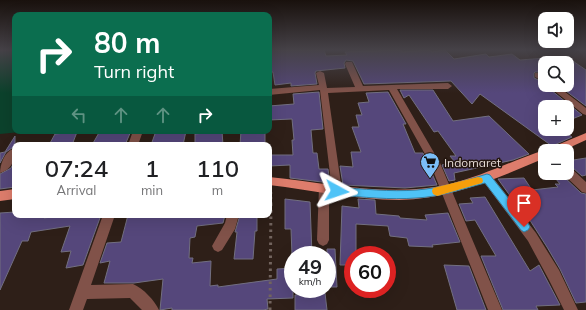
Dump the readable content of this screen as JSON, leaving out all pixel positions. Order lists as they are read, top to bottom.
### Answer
{
  "places": {
    "supermarket": ["Indomaret"]
  },
  "page": {
    "map_buttons": ["+", "−"],
    "turn": ["80 m", "Turn right"],
    "eta": [
      "07:24",
      "Arrival",
      "1",
      "min",
      "110",
      "m"
    ],
    "speed": "49 km/h",
    "limit": "60"
  }
}
